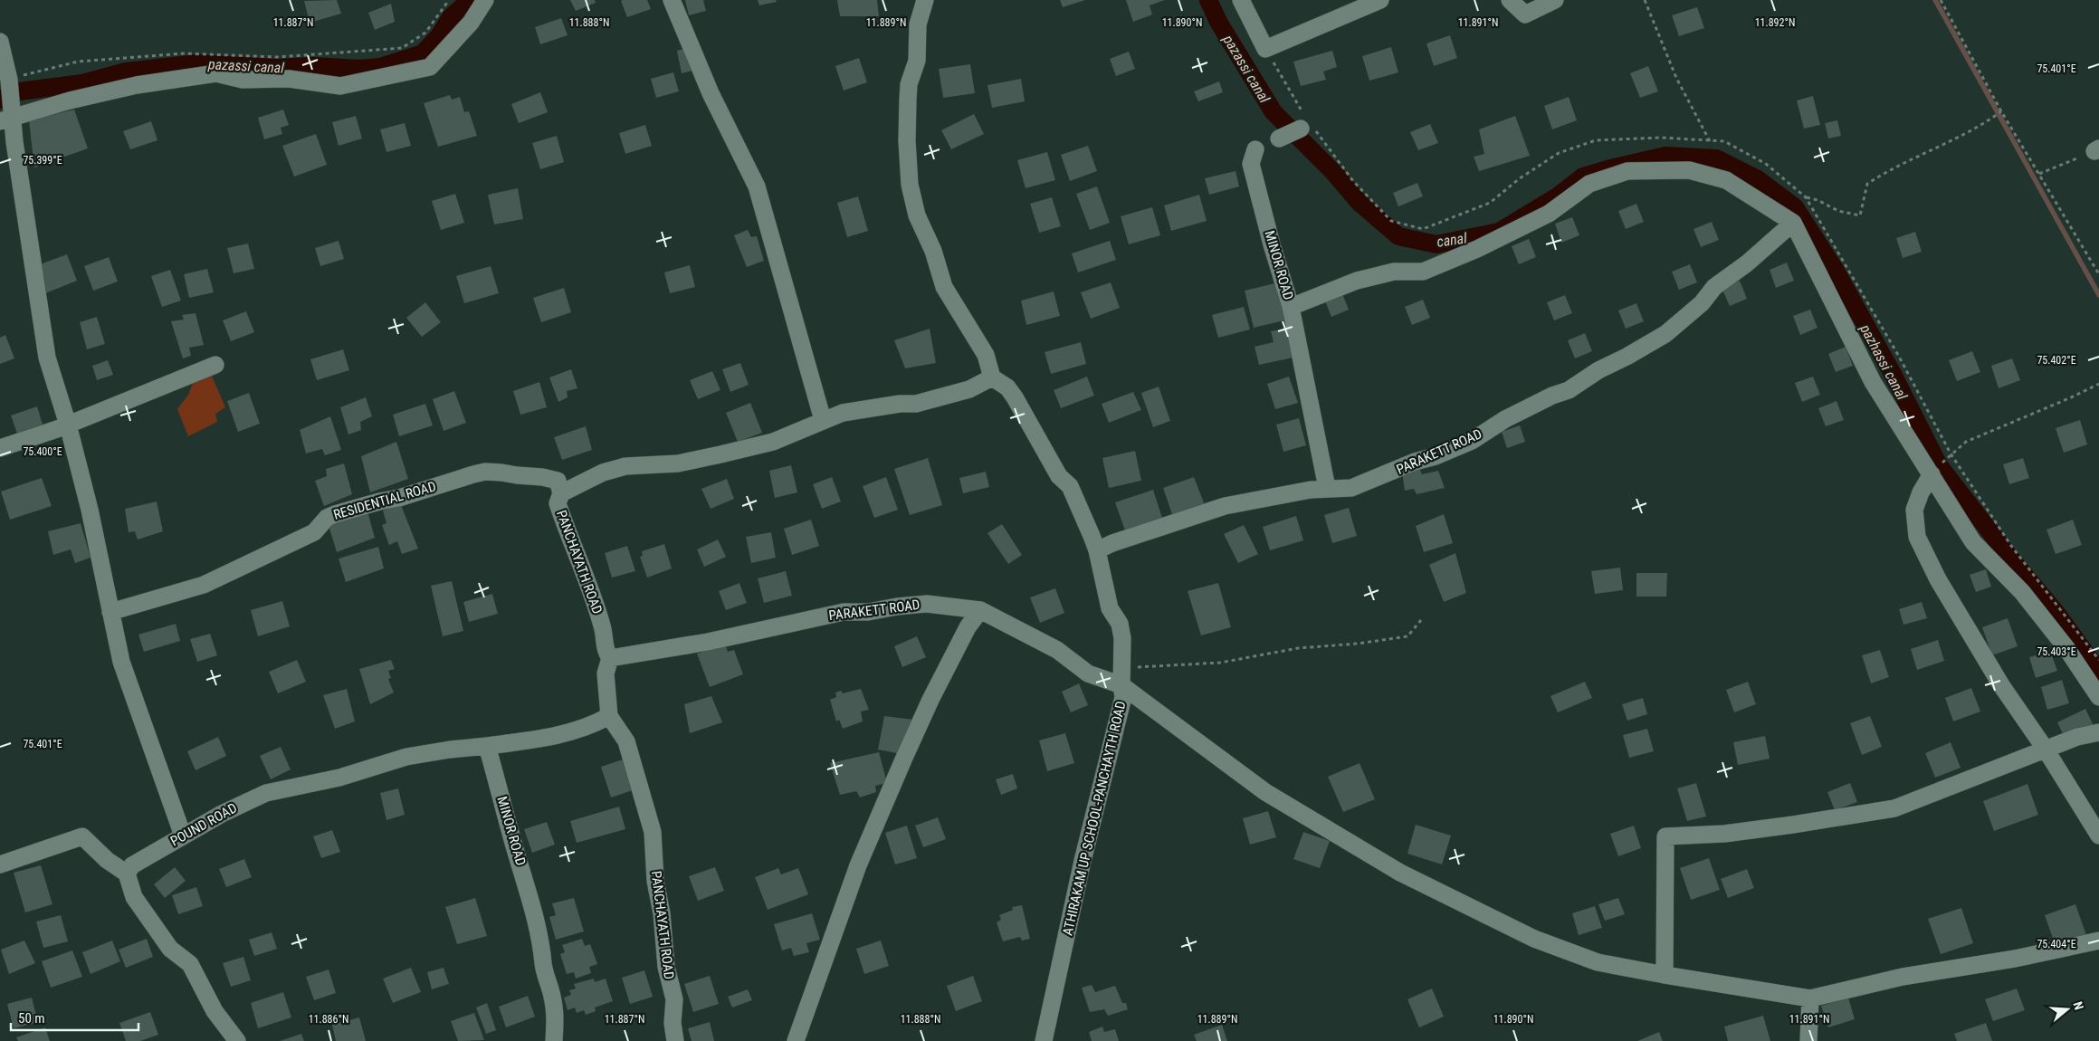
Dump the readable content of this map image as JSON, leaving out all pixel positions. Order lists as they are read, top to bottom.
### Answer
{
  "streets": {
    "street": [
      "MINOR ROAD",
      "PARAKETT ROAD",
      "RESIDENTIAL ROAD",
      "PANCHAYATH ROAD",
      "ATHIRAKAM UP SCHOOL-PANCHAYTH ROAD",
      "POUND ROAD"
    ]
  },
  "crossings": [
    ["MINOR ROAD", "PARAKETT ROAD"],
    ["MINOR ROAD", "POUND ROAD"],
    ["PARAKETT ROAD", "PANCHAYATH ROAD"],
    ["PARAKETT ROAD", "ATHIRAKAM UP SCHOOL-PANCHAYTH ROAD"],
    ["RESIDENTIAL ROAD", "PANCHAYATH ROAD"],
    ["PANCHAYATH ROAD", "ATHIRAKAM UP SCHOOL-PANCHAYTH ROAD"]
  ],
  "water": ["pazassi canal", "canal", "pazhassi canal"],
  "scale_bar": "50 m",
  "north": "right",
  "coordinates": [
    "11.887°N",
    "11.888°N",
    "11.889°N",
    "11.890°N",
    "11.891°N",
    "11.892°N",
    "75.401°E",
    "75.399°E",
    "75.402°E",
    "75.400°E",
    "75.403°E",
    "75.404°E",
    "11.886°N"
  ]
}
